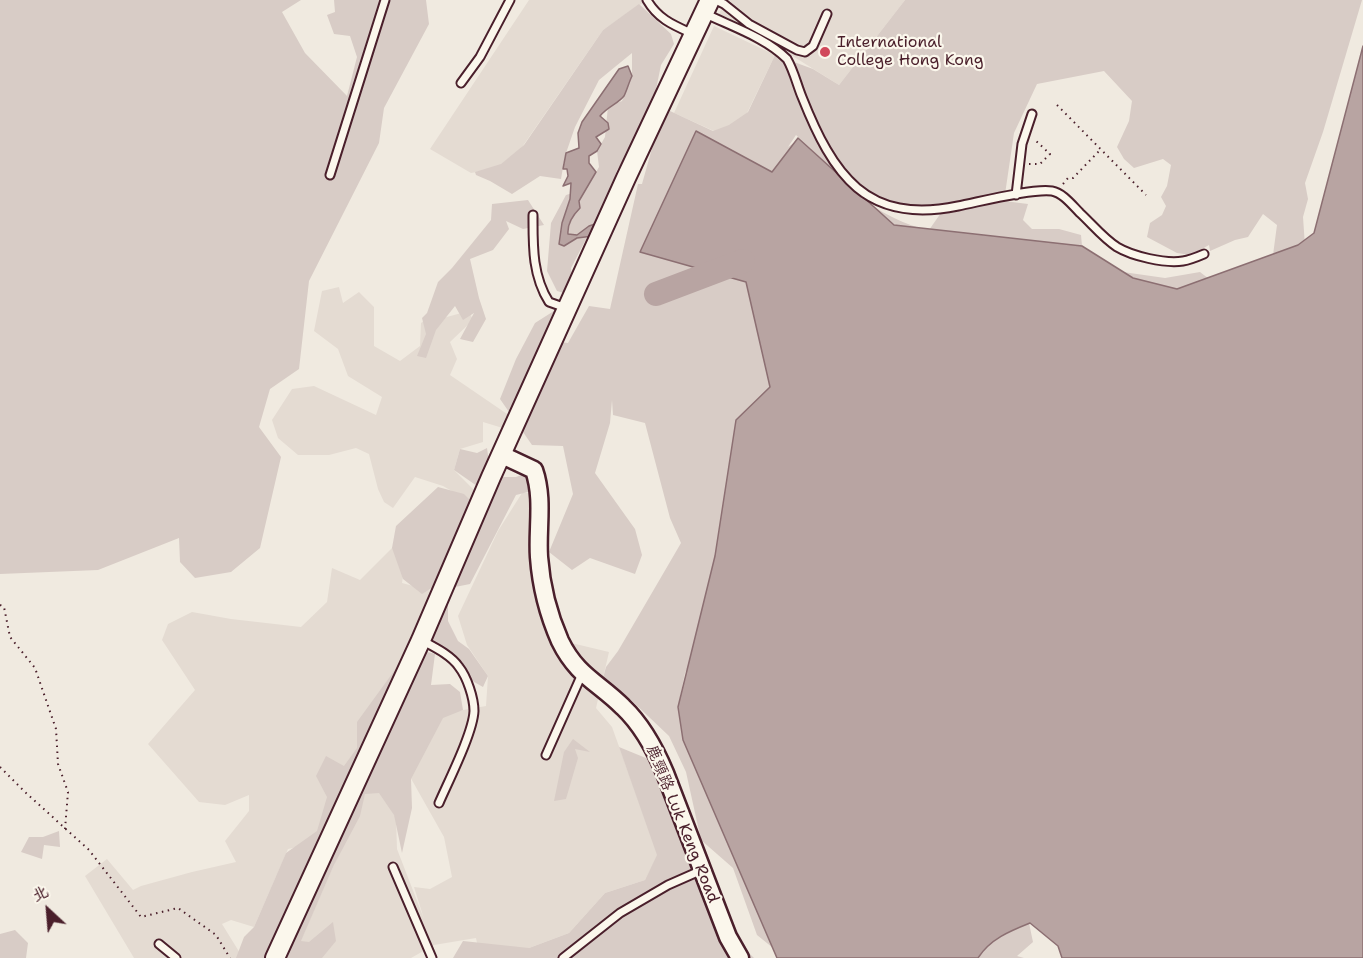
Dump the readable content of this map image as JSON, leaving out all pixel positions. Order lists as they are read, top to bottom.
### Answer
{
  "streets": {
    "street": ["鹿頸路 Luk Keng Road"]
  },
  "places": ["International College Hong Kong"],
  "north": "top left"
}
